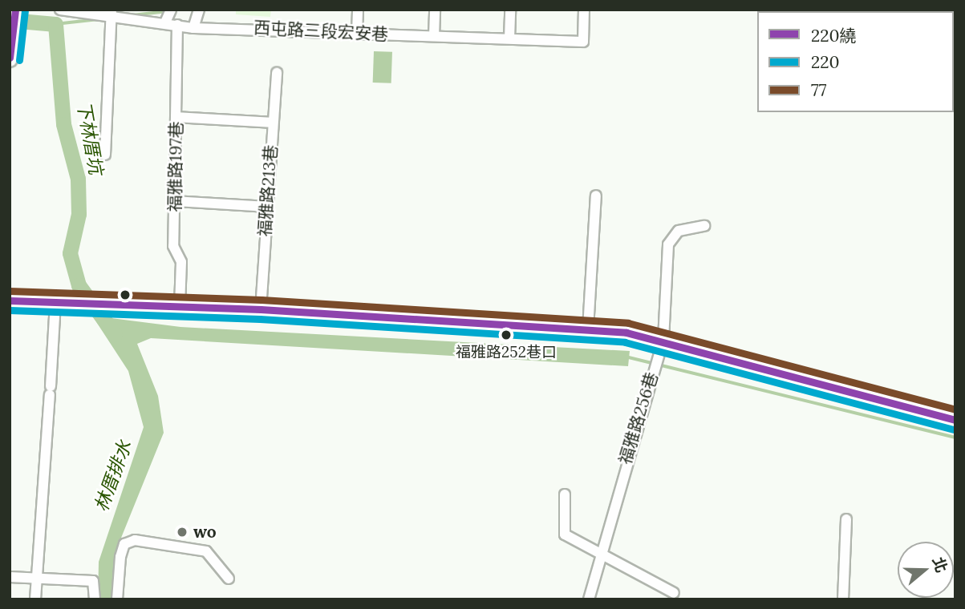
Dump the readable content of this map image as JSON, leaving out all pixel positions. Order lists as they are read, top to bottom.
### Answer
{
  "streets": {
    "street": [
      "西屯路三段宏安巷",
      "福雅路197巷",
      "福雅路213巷",
      "福雅路256巷"
    ]
  },
  "crossings": [
    ["西屯路三段宏安巷", "福雅路197巷"]
  ],
  "water": ["下林厝坑", "林厝排水"],
  "places": ["福雅路252巷口", "wo"],
  "lines": ["transit line 220繞", "transit line 220", "transit line 77"],
  "legend": ["220繞", "220", "77"],
  "north": "right"
}
